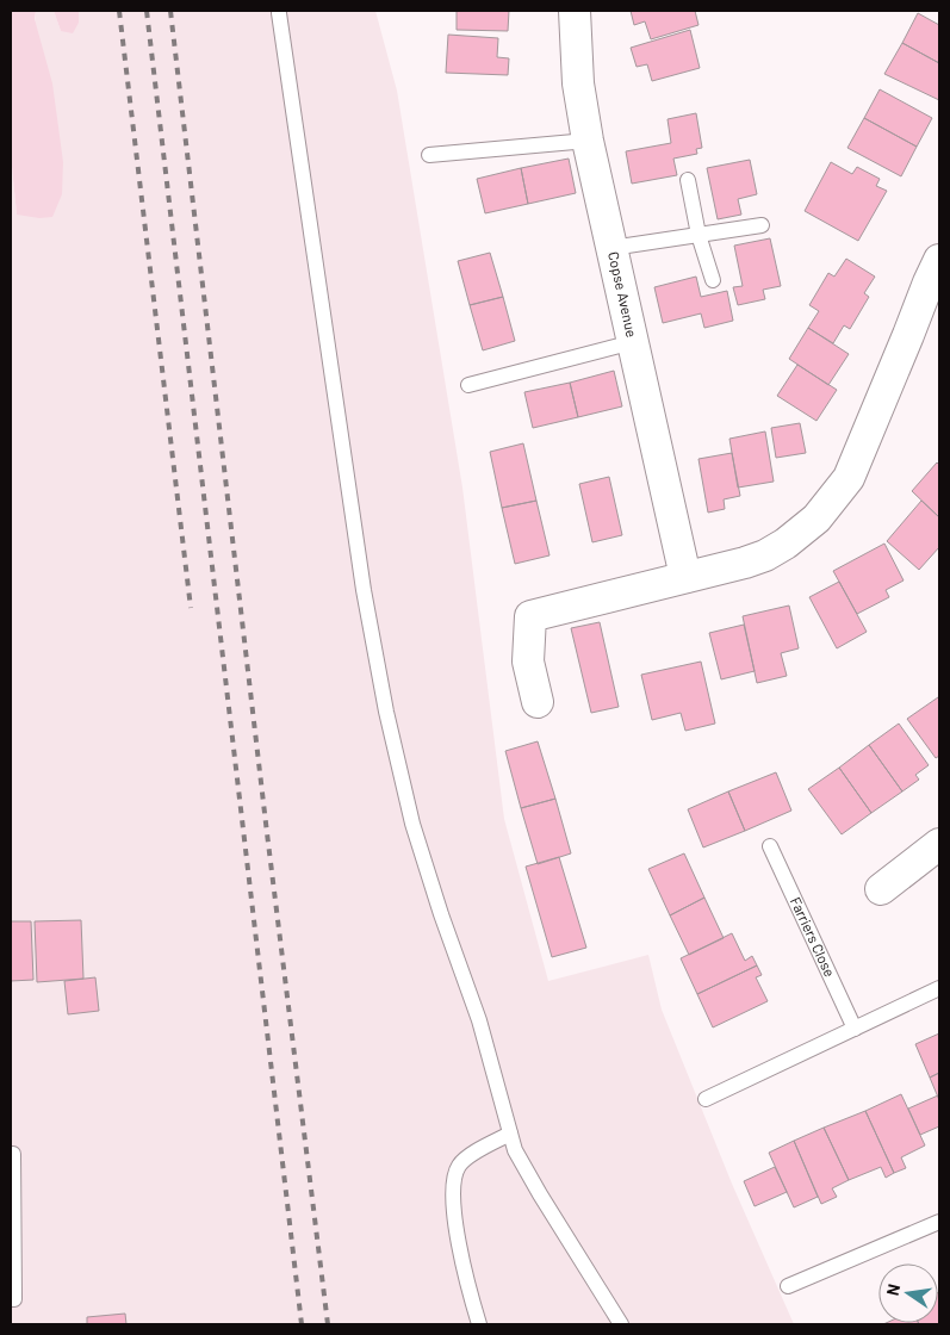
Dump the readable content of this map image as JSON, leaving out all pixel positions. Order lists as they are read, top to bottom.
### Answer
{
  "streets": {
    "street": ["Copse Avenue"],
    "lane": ["Farriers Close"]
  },
  "north": "left"
}
